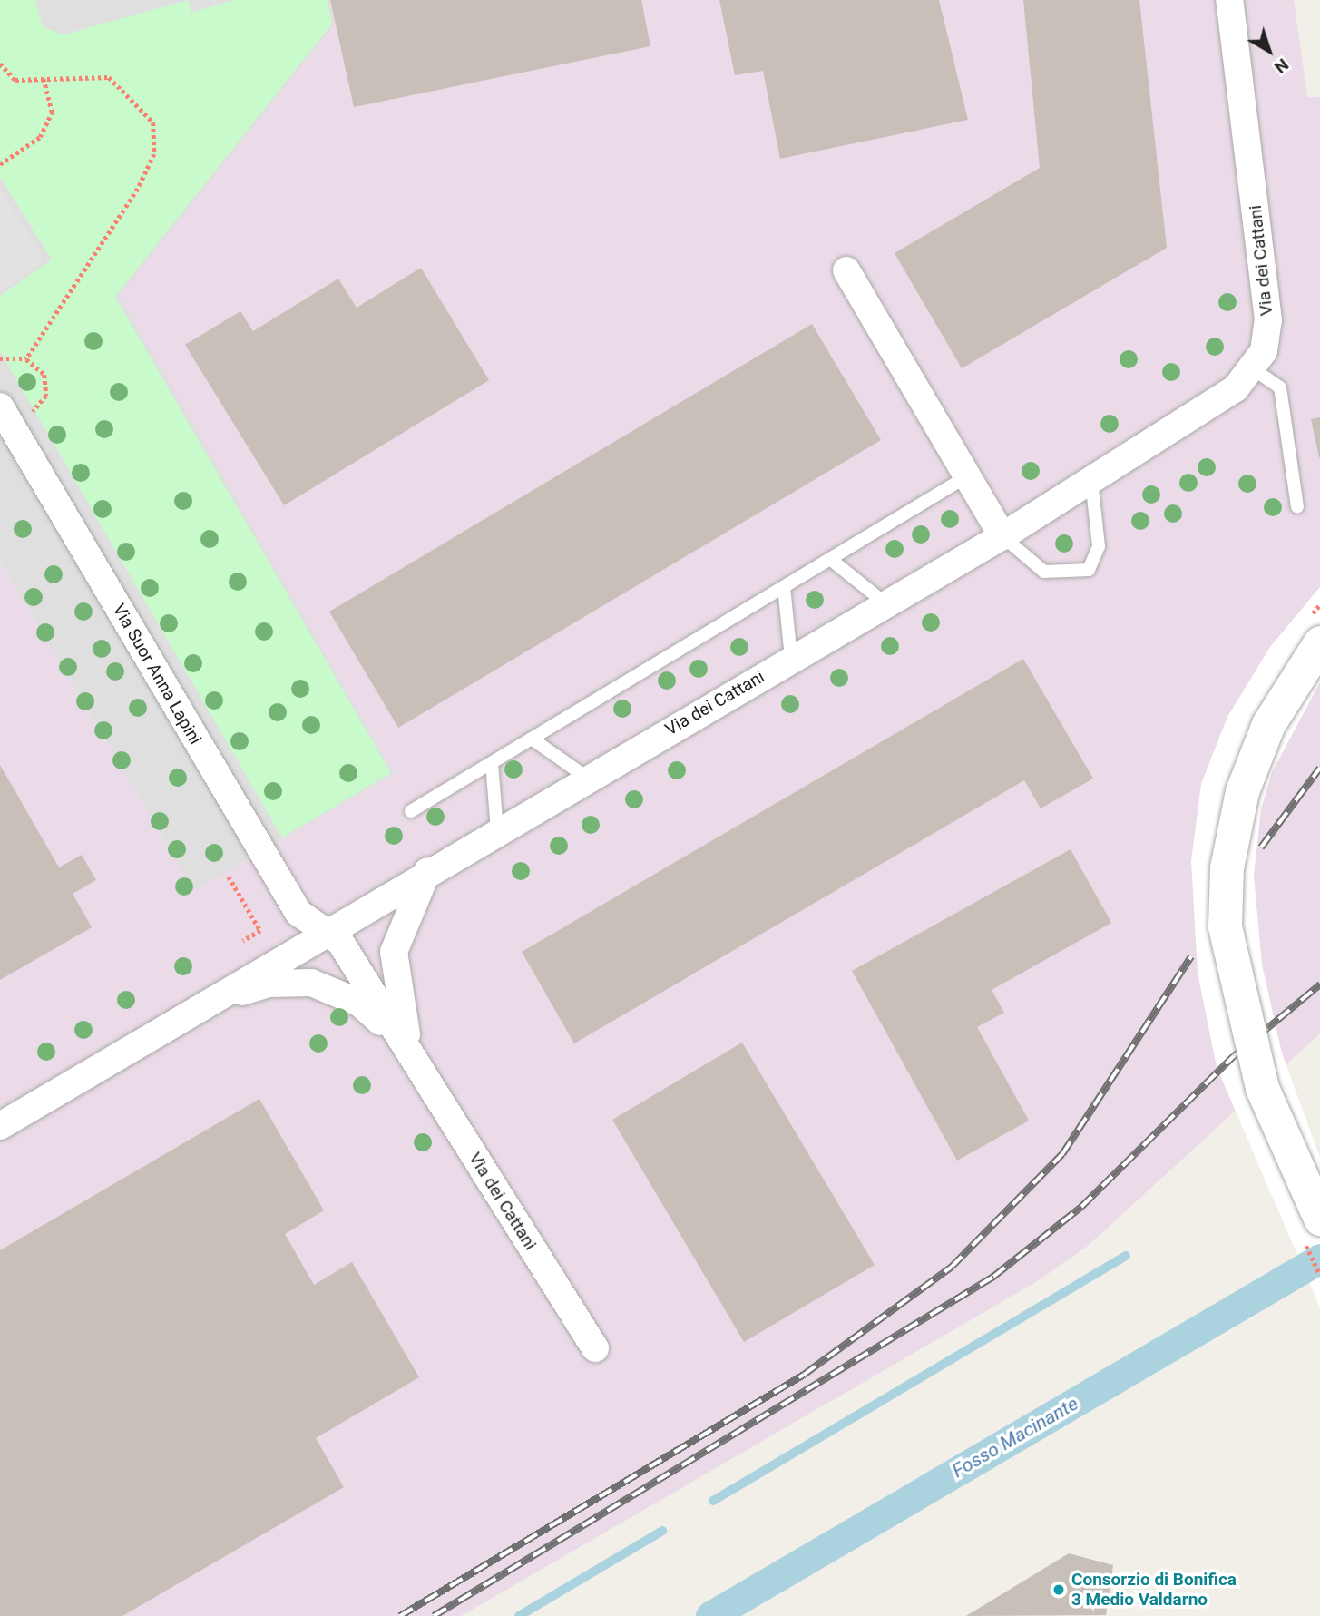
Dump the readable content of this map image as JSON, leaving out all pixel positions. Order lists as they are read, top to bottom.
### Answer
{
  "streets": {
    "street": ["Via dei Cattani", "Via Suor Anna Lapini"]
  },
  "crossings": [
    ["Via dei Cattani", "Via Suor Anna Lapini"]
  ],
  "water": ["Fosso Macinante"],
  "places": ["Consorzio di Bonifica 3 Medio Valdarno"],
  "north": "bottom right"
}
